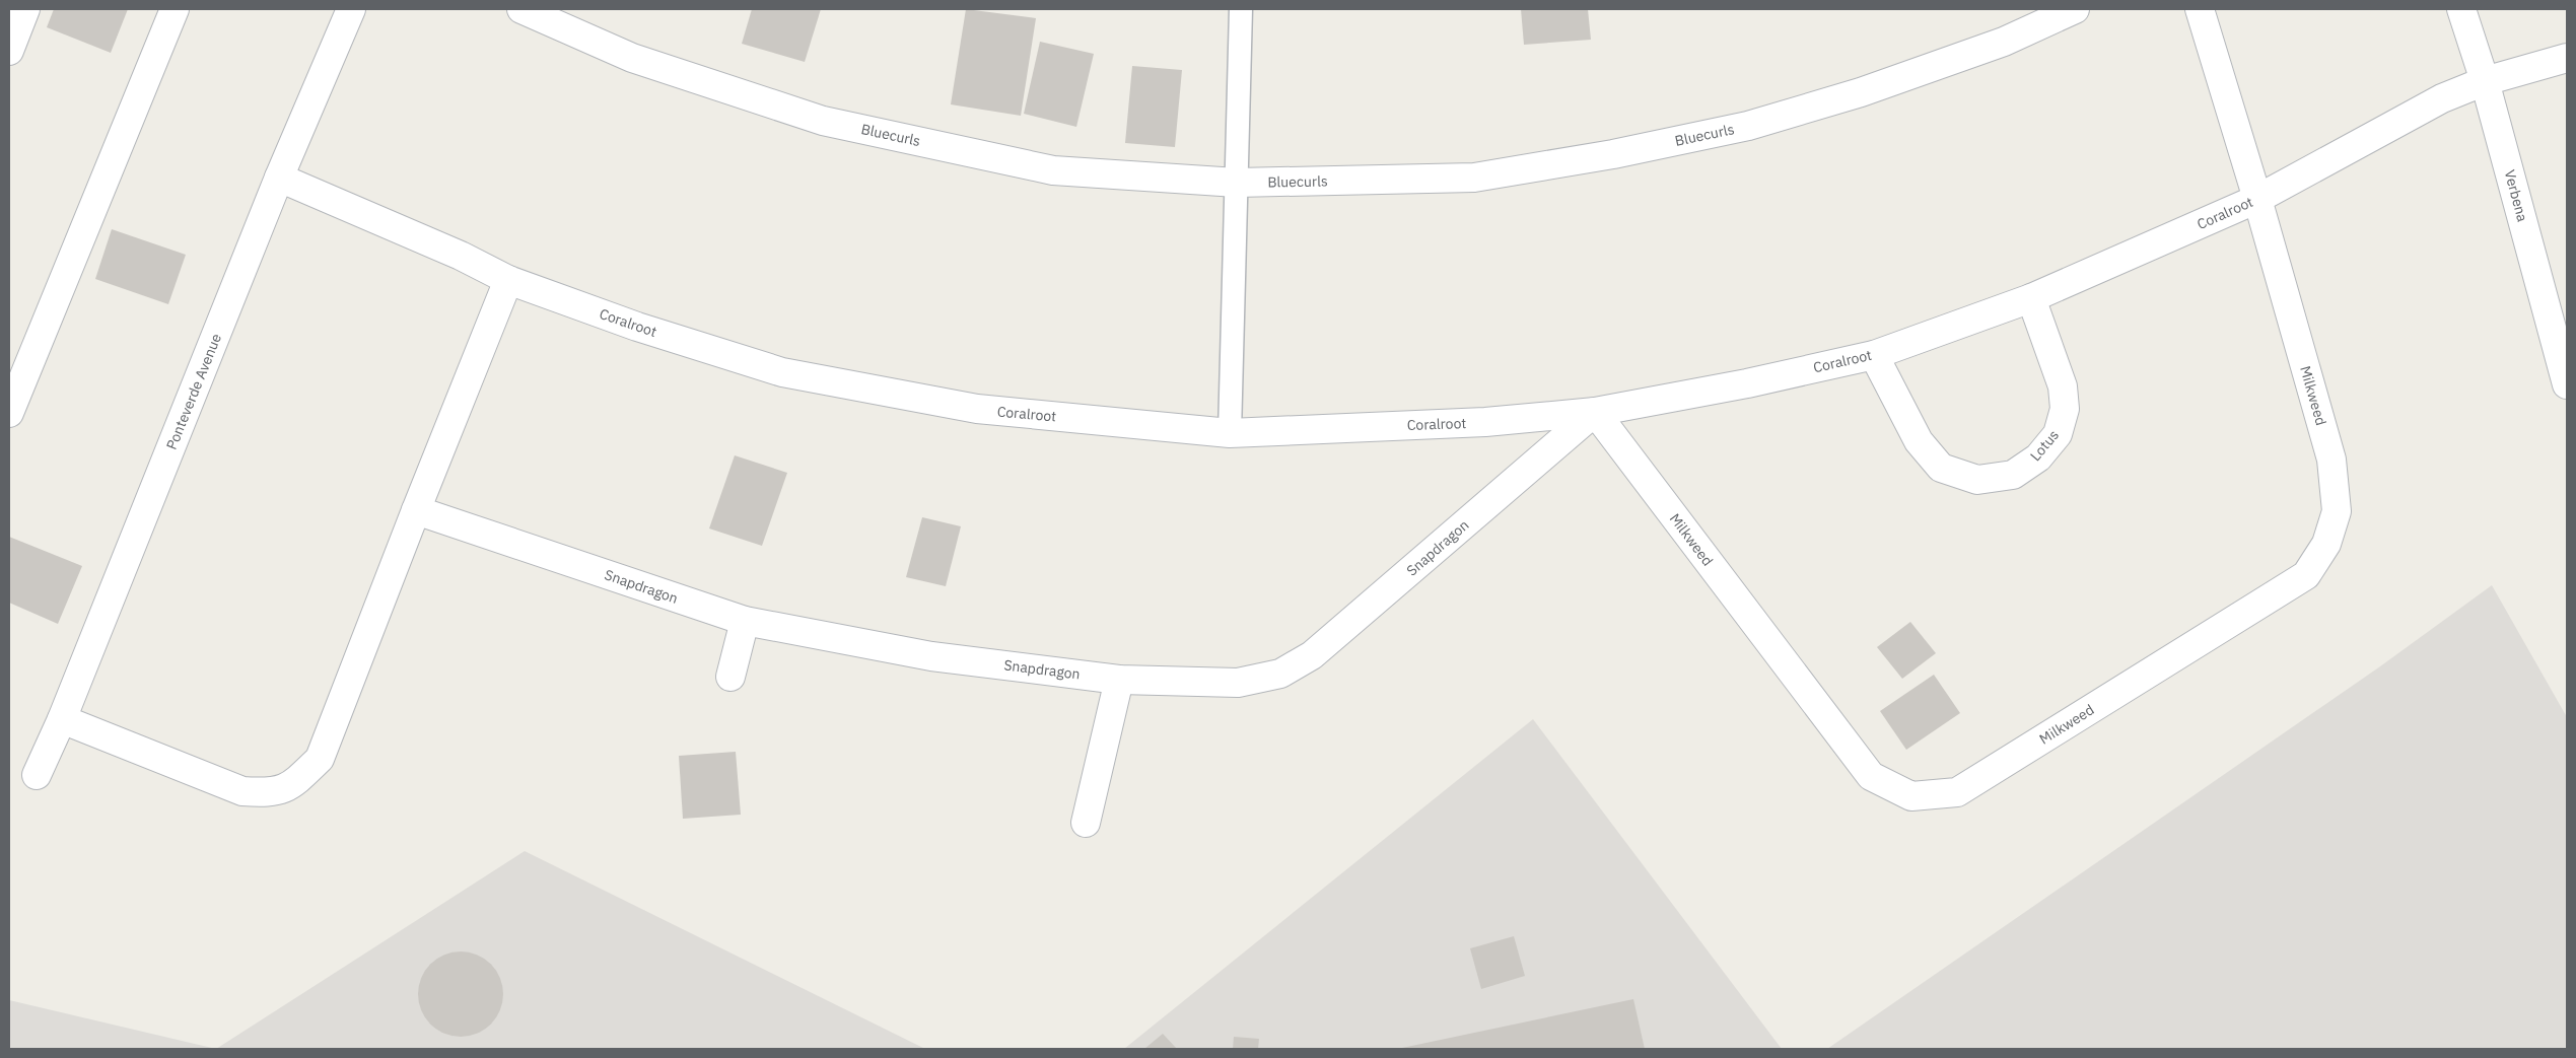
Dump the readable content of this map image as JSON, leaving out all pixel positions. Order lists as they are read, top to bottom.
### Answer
{
  "streets": {
    "street": [
      "Bluecurls",
      "Verbena",
      "Coralroot",
      "Ponteverde Avenue",
      "Milkweed",
      "Lotus",
      "Snapdragon"
    ]
  },
  "crossings": [
    ["Verbena", "Coralroot"],
    ["Coralroot", "Ponteverde Avenue"],
    ["Coralroot", "Milkweed"],
    ["Coralroot", "Lotus"],
    ["Coralroot", "Snapdragon"],
    ["Milkweed", "Snapdragon"]
  ]
}
